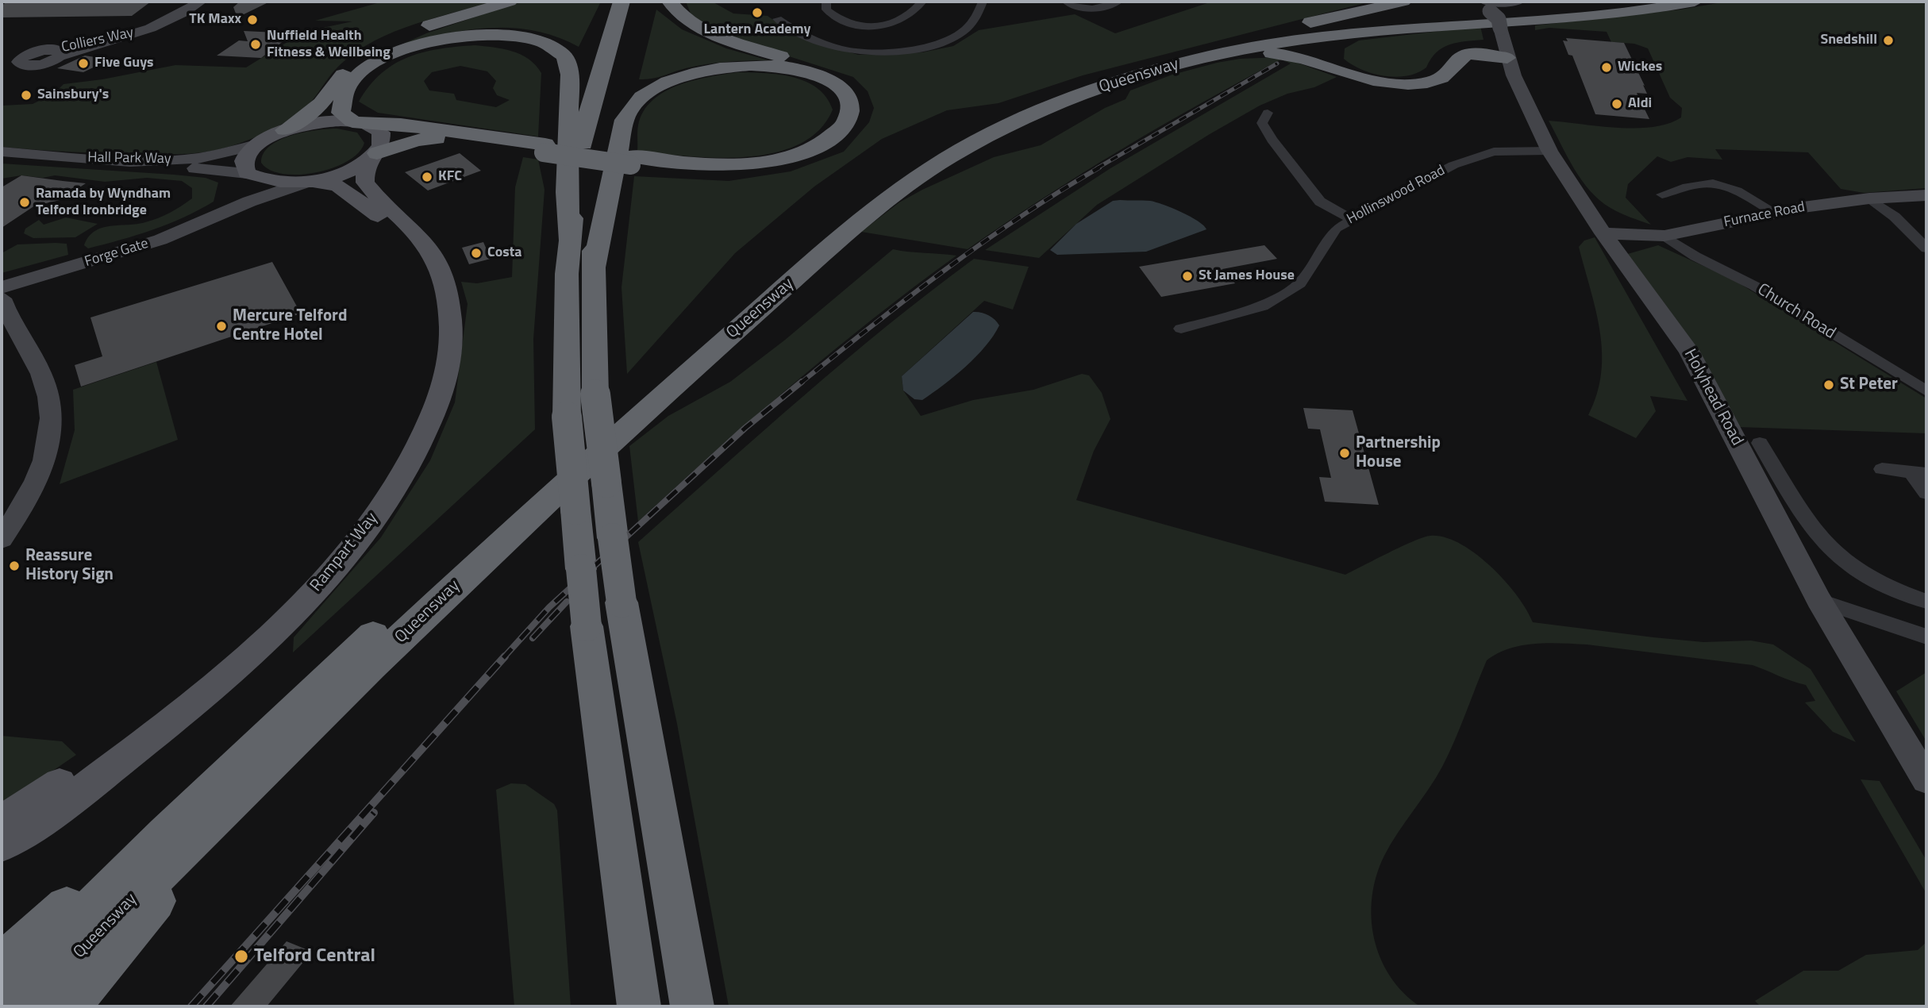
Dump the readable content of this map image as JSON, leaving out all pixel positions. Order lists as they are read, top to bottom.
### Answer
{
  "streets": {
    "highway": ["Queensway"],
    "main road": [
      "Colliers Way",
      "Hall Park Way",
      "Furnace Road",
      "Forge Gate",
      "Holyhead Road",
      "Rampart Way"
    ],
    "street": ["Hollinswood Road", "Church Road"]
  },
  "crossings": [
    ["Hall Park Way", "Forge Gate"],
    ["Hollinswood Road", "Holyhead Road"],
    ["Furnace Road", "Church Road"],
    ["Furnace Road", "Holyhead Road"],
    ["Forge Gate", "Rampart Way"]
  ],
  "places": [
    "Lantern Academy",
    "TK Maxx",
    "Snedshill",
    "Nuffield Health Fitness & Wellbeing",
    "Five Guys",
    "Wickes",
    "Sainsbury's",
    "Aldi",
    "KFC",
    "Ramada by Wyndham Telford Ironbridge",
    "Costa",
    "St James House",
    "Mercure Telford Centre Hotel",
    "St Peter",
    "Partnership House",
    "Reassure History Sign",
    "Telford Central"
  ]
}
